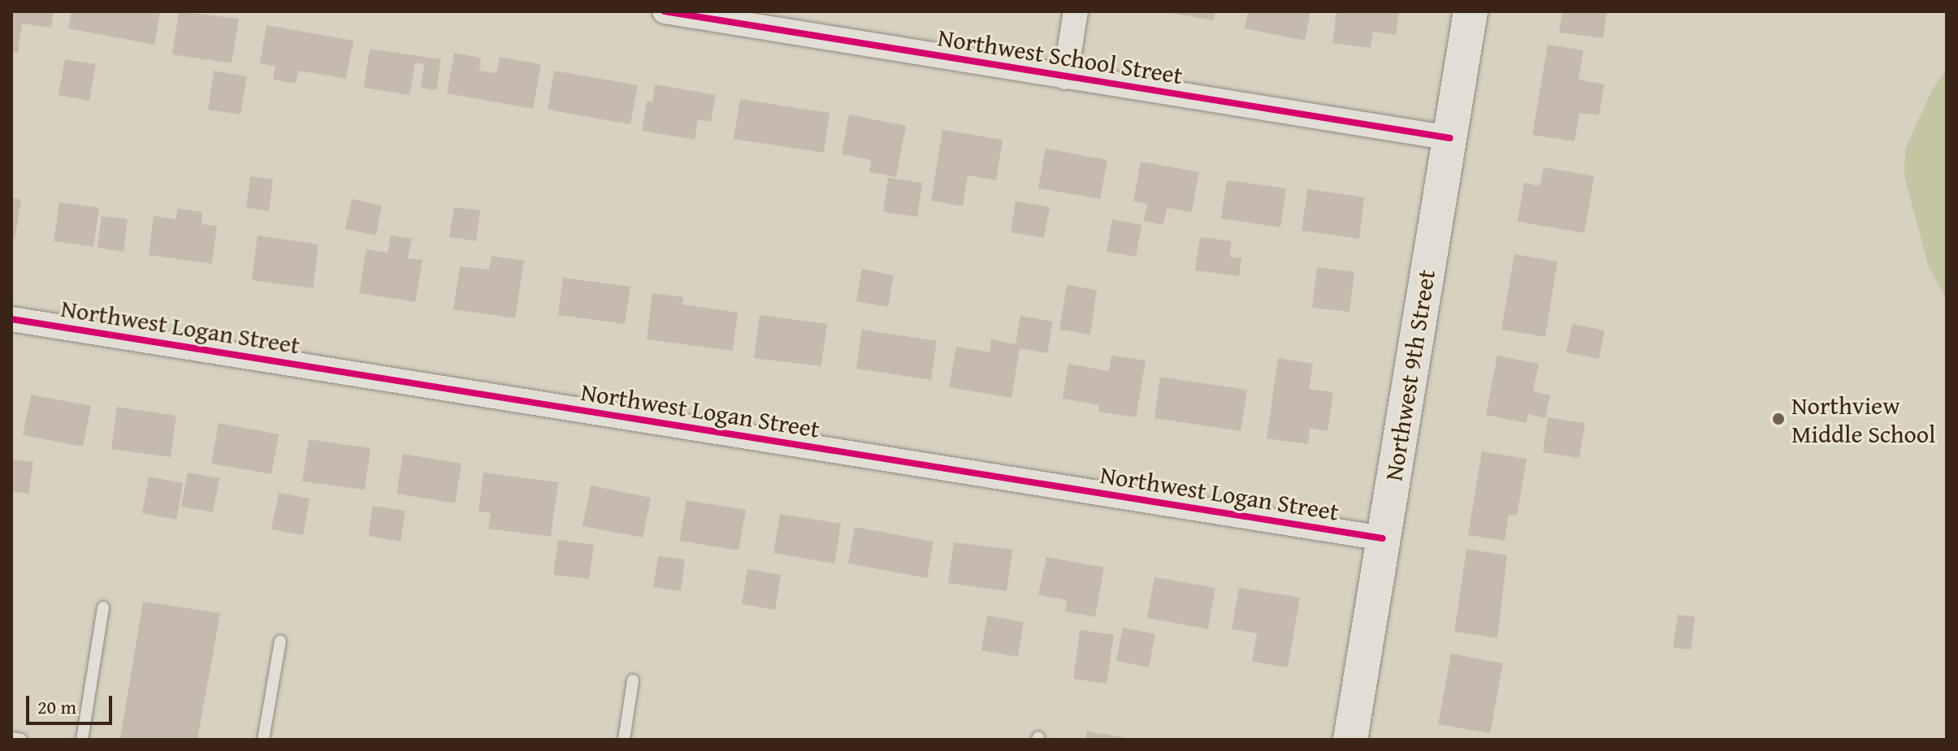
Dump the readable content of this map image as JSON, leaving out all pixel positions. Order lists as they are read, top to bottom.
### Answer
{
  "streets": {
    "street": ["Northwest School Street", "Northwest Logan Street", "Northwest 9th Street"]
  },
  "crossings": [
    ["Northwest School Street", "Northwest 9th Street"],
    ["Northwest Logan Street", "Northwest 9th Street"]
  ],
  "places": ["Northview Middle School"],
  "scale_bar": "20 m"
}
